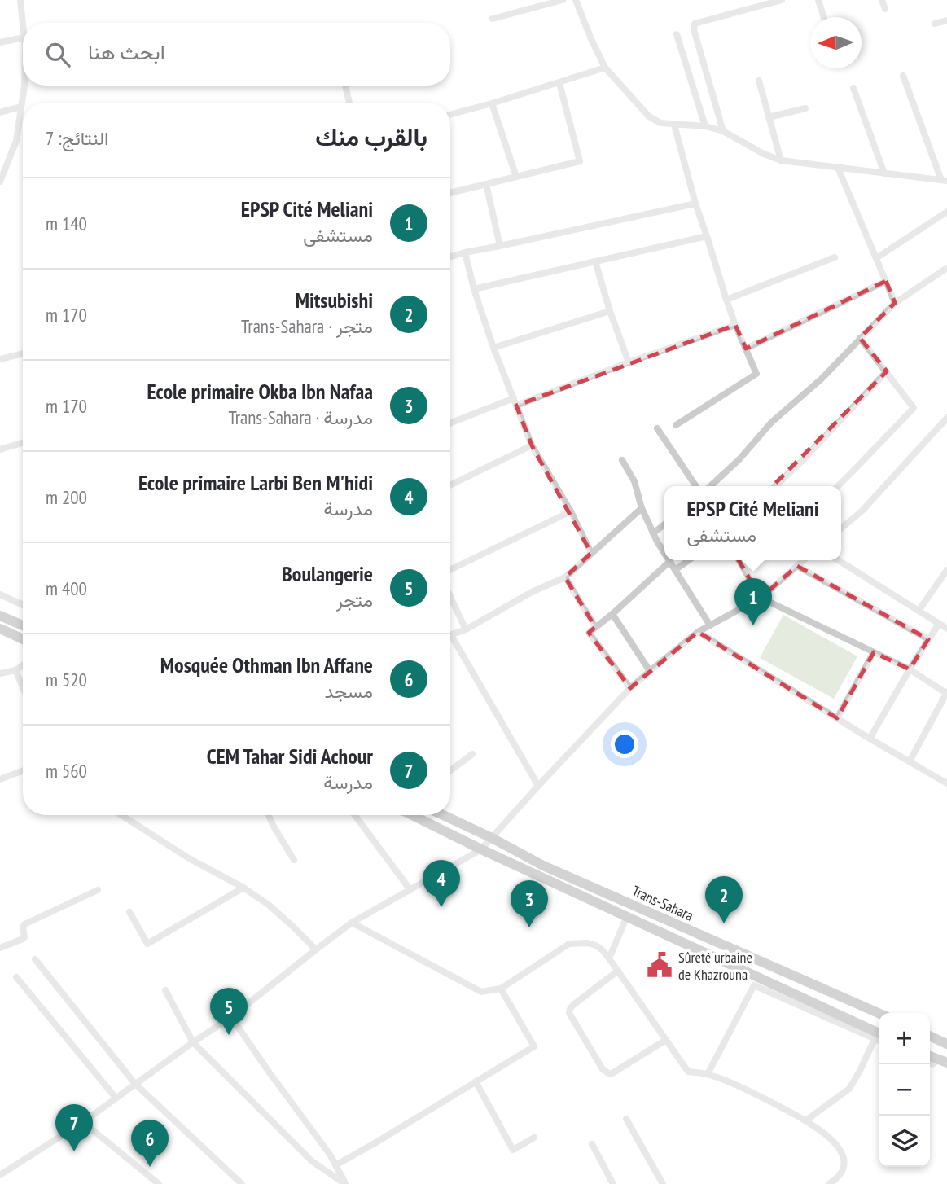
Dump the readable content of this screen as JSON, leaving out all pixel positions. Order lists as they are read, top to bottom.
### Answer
{
  "streets": {
    "highway": ["Trans-Sahara"]
  },
  "places": {
    "public building": ["Sûreté urbaine de Khazrouna"]
  },
  "north": "left",
  "page": {
    "search": "ابحث هنا",
    "heading": ["بالقرب منك", "النتائج: 7"],
    "list": [
      {
        "mark": "1",
        "name": "EPSP Cité Meliani",
        "note": "مستشفى",
        "value": "140 m"
      },
      {
        "mark": "2",
        "name": "Mitsubishi",
        "note": "متجر · Trans-Sahara",
        "value": "170 m"
      },
      {
        "mark": "3",
        "name": "Ecole primaire Okba Ibn Nafaa",
        "note": "مدرسة · Trans-Sahara",
        "value": "170 m"
      },
      {
        "mark": "4",
        "name": "Ecole primaire Larbi Ben M'hidi",
        "note": "مدرسة",
        "value": "200 m"
      },
      {
        "mark": "5",
        "name": "Boulangerie",
        "note": "متجر",
        "value": "400 m"
      },
      {
        "mark": "6",
        "name": "Mosquée Othman Ibn Affane",
        "note": "مسجد",
        "value": "520 m"
      },
      {
        "mark": "7",
        "name": "CEM Tahar Sidi Achour",
        "note": "مدرسة",
        "value": "560 m"
      }
    ],
    "popup": ["EPSP Cité Meliani", "مستشفى"],
    "pins": [
      "1",
      "4",
      "2",
      "3",
      "5",
      "7",
      "6"
    ],
    "map_buttons": ["+", "−"]
  }
}
